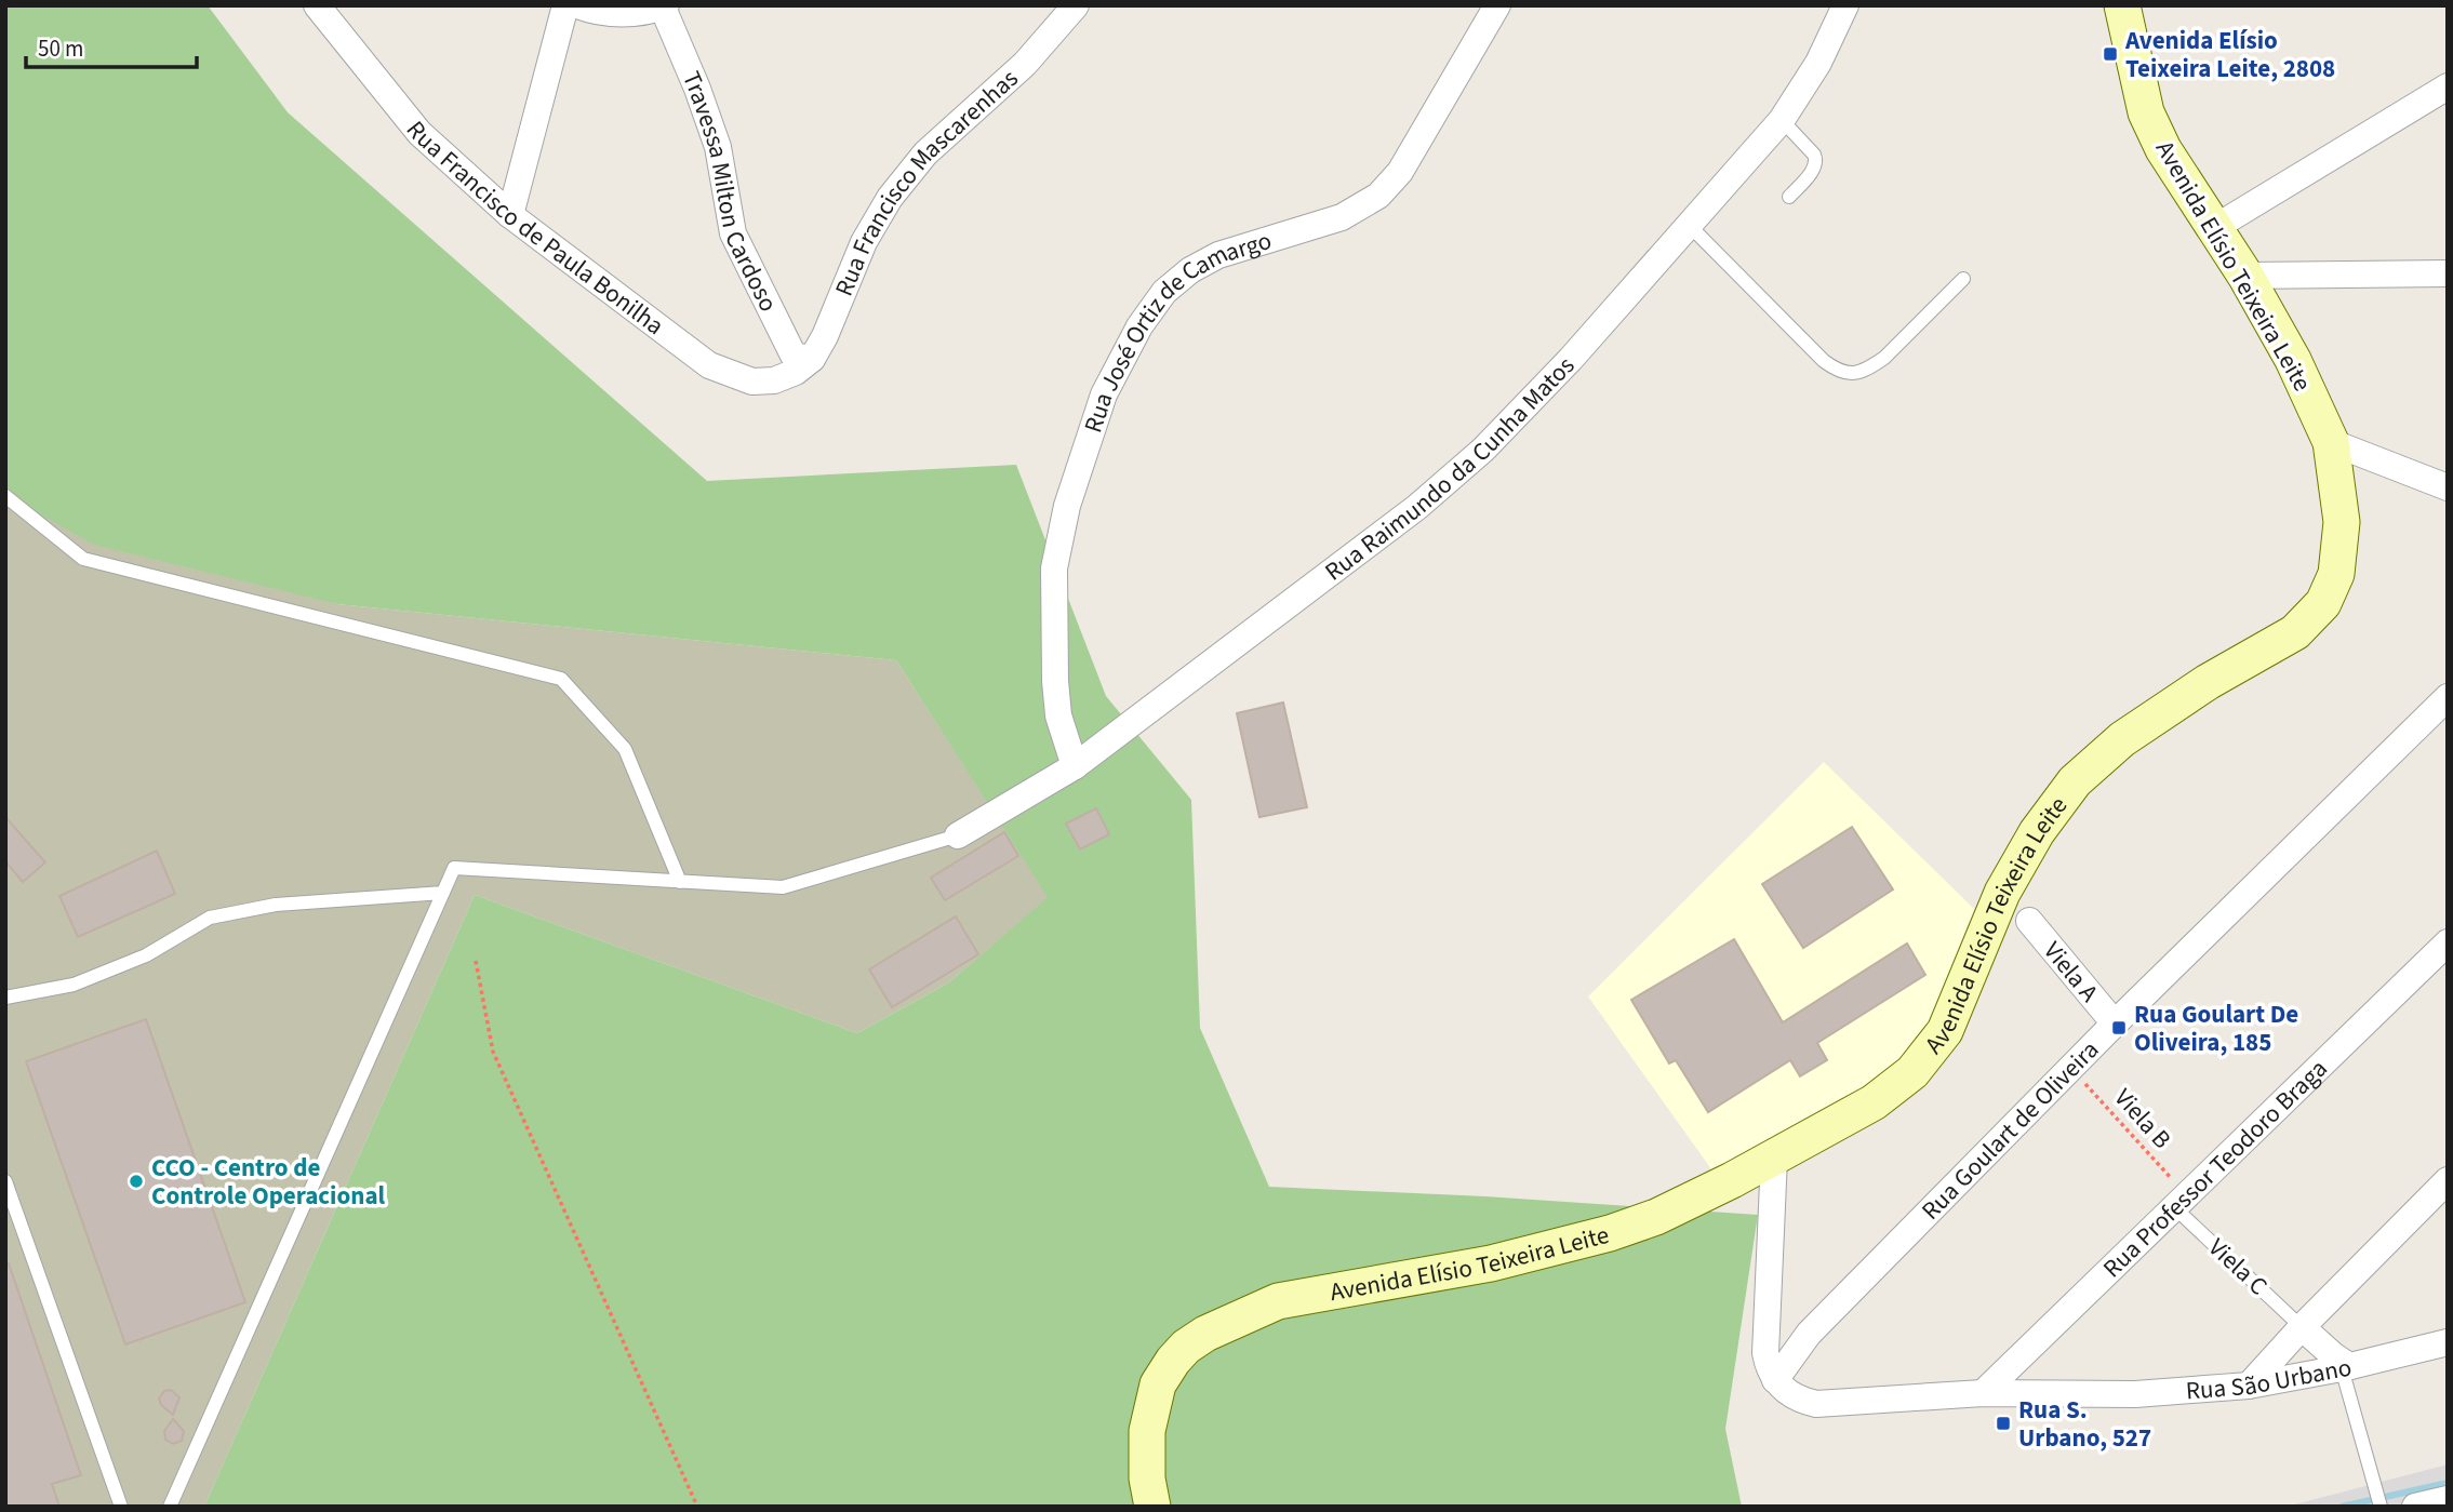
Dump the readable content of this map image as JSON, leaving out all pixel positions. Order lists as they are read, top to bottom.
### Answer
{
  "streets": {
    "main road": ["Avenida Elísio Teixeira Leite"],
    "street": [
      "Rua Francisco Mascarenhas",
      "Travessa Milton Cardoso",
      "Rua Francisco de Paula Bonilha",
      "Rua José Ortiz de Camargo",
      "Rua Raimundo da Cunha Matos",
      "Viela A",
      "Rua Goulart de Oliveira",
      "Rua Professor Teodoro Braga",
      "Rua São Urbano"
    ],
    "lane": ["Viela C"],
    "path": ["Viela B"]
  },
  "crossings": [
    ["Rua Francisco Mascarenhas", "Travessa Milton Cardoso"],
    ["Rua Francisco Mascarenhas", "Rua Francisco de Paula Bonilha"],
    ["Travessa Milton Cardoso", "Rua Francisco de Paula Bonilha"],
    ["Rua José Ortiz de Camargo", "Rua Raimundo da Cunha Matos"],
    ["Viela A", "Rua Goulart de Oliveira"],
    ["Viela B", "Rua Goulart de Oliveira"],
    ["Viela B", "Rua Professor Teodoro Braga"],
    ["Viela B", "Viela C"],
    ["Rua Goulart de Oliveira", "Rua São Urbano"],
    ["Rua Professor Teodoro Braga", "Viela C"],
    ["Rua Professor Teodoro Braga", "Rua São Urbano"]
  ],
  "places": {
    "transit": ["Avenida Elísio Teixeira Leite, 2808", "Rua Goulart De Oliveira, 185", "Rua S. Urbano, 527"],
    "other": ["CCO - Centro de Controle Operacional"]
  },
  "scale_bar": "50 m"
}
